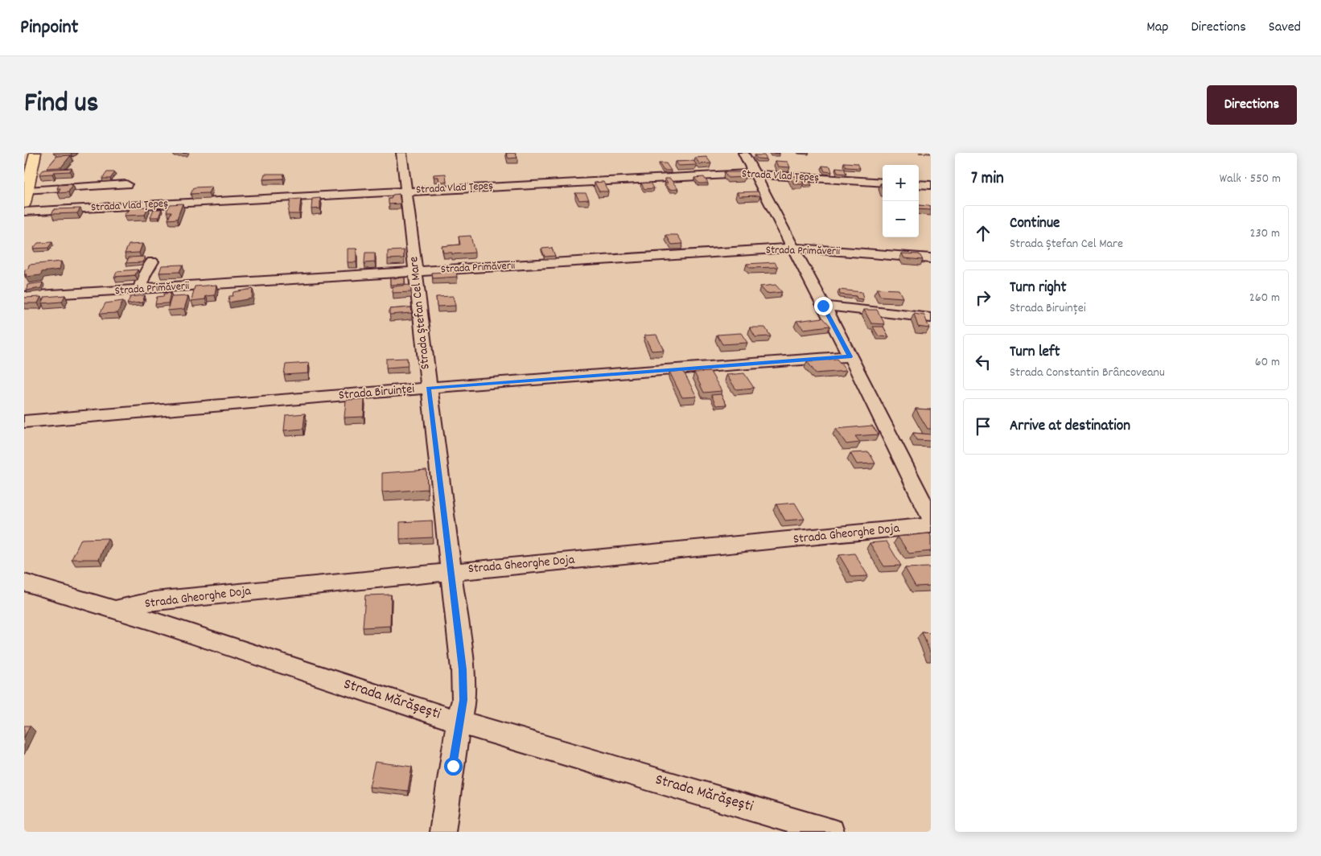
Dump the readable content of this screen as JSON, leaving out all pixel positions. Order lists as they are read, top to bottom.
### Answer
{
  "streets": {
    "street": [
      "Strada Vlad Țepeș",
      "Strada Primăverii",
      "Strada Ștefan Cel Mare",
      "Strada Biruinței",
      "Strada Gheorghe Doja",
      "Strada Mărășești"
    ]
  },
  "crossings": [
    ["Strada Vlad Țepeș", "Strada Ștefan Cel Mare"],
    ["Strada Primăverii", "Strada Ștefan Cel Mare"],
    ["Strada Ștefan Cel Mare", "Strada Biruinței"],
    ["Strada Ștefan Cel Mare", "Strada Gheorghe Doja"],
    ["Strada Ștefan Cel Mare", "Strada Mărășești"],
    ["Strada Gheorghe Doja", "Strada Mărășești"]
  ],
  "page": {
    "header": "Pinpoint",
    "nav": ["Map", "Directions", "Saved"],
    "title": "Find us",
    "buttons": "Directions",
    "heading": ["7 min", "Walk · 550 m"],
    "map_buttons": ["+", "−"],
    "list": [
      ["Continue", "Strada Ștefan Cel Mare", "230 m"],
      ["Turn right", "Strada Biruinței", "260 m"],
      ["Turn left", "Strada Constantin Brâncoveanu", "60 m"],
      "Arrive at destination"
    ]
  }
}
